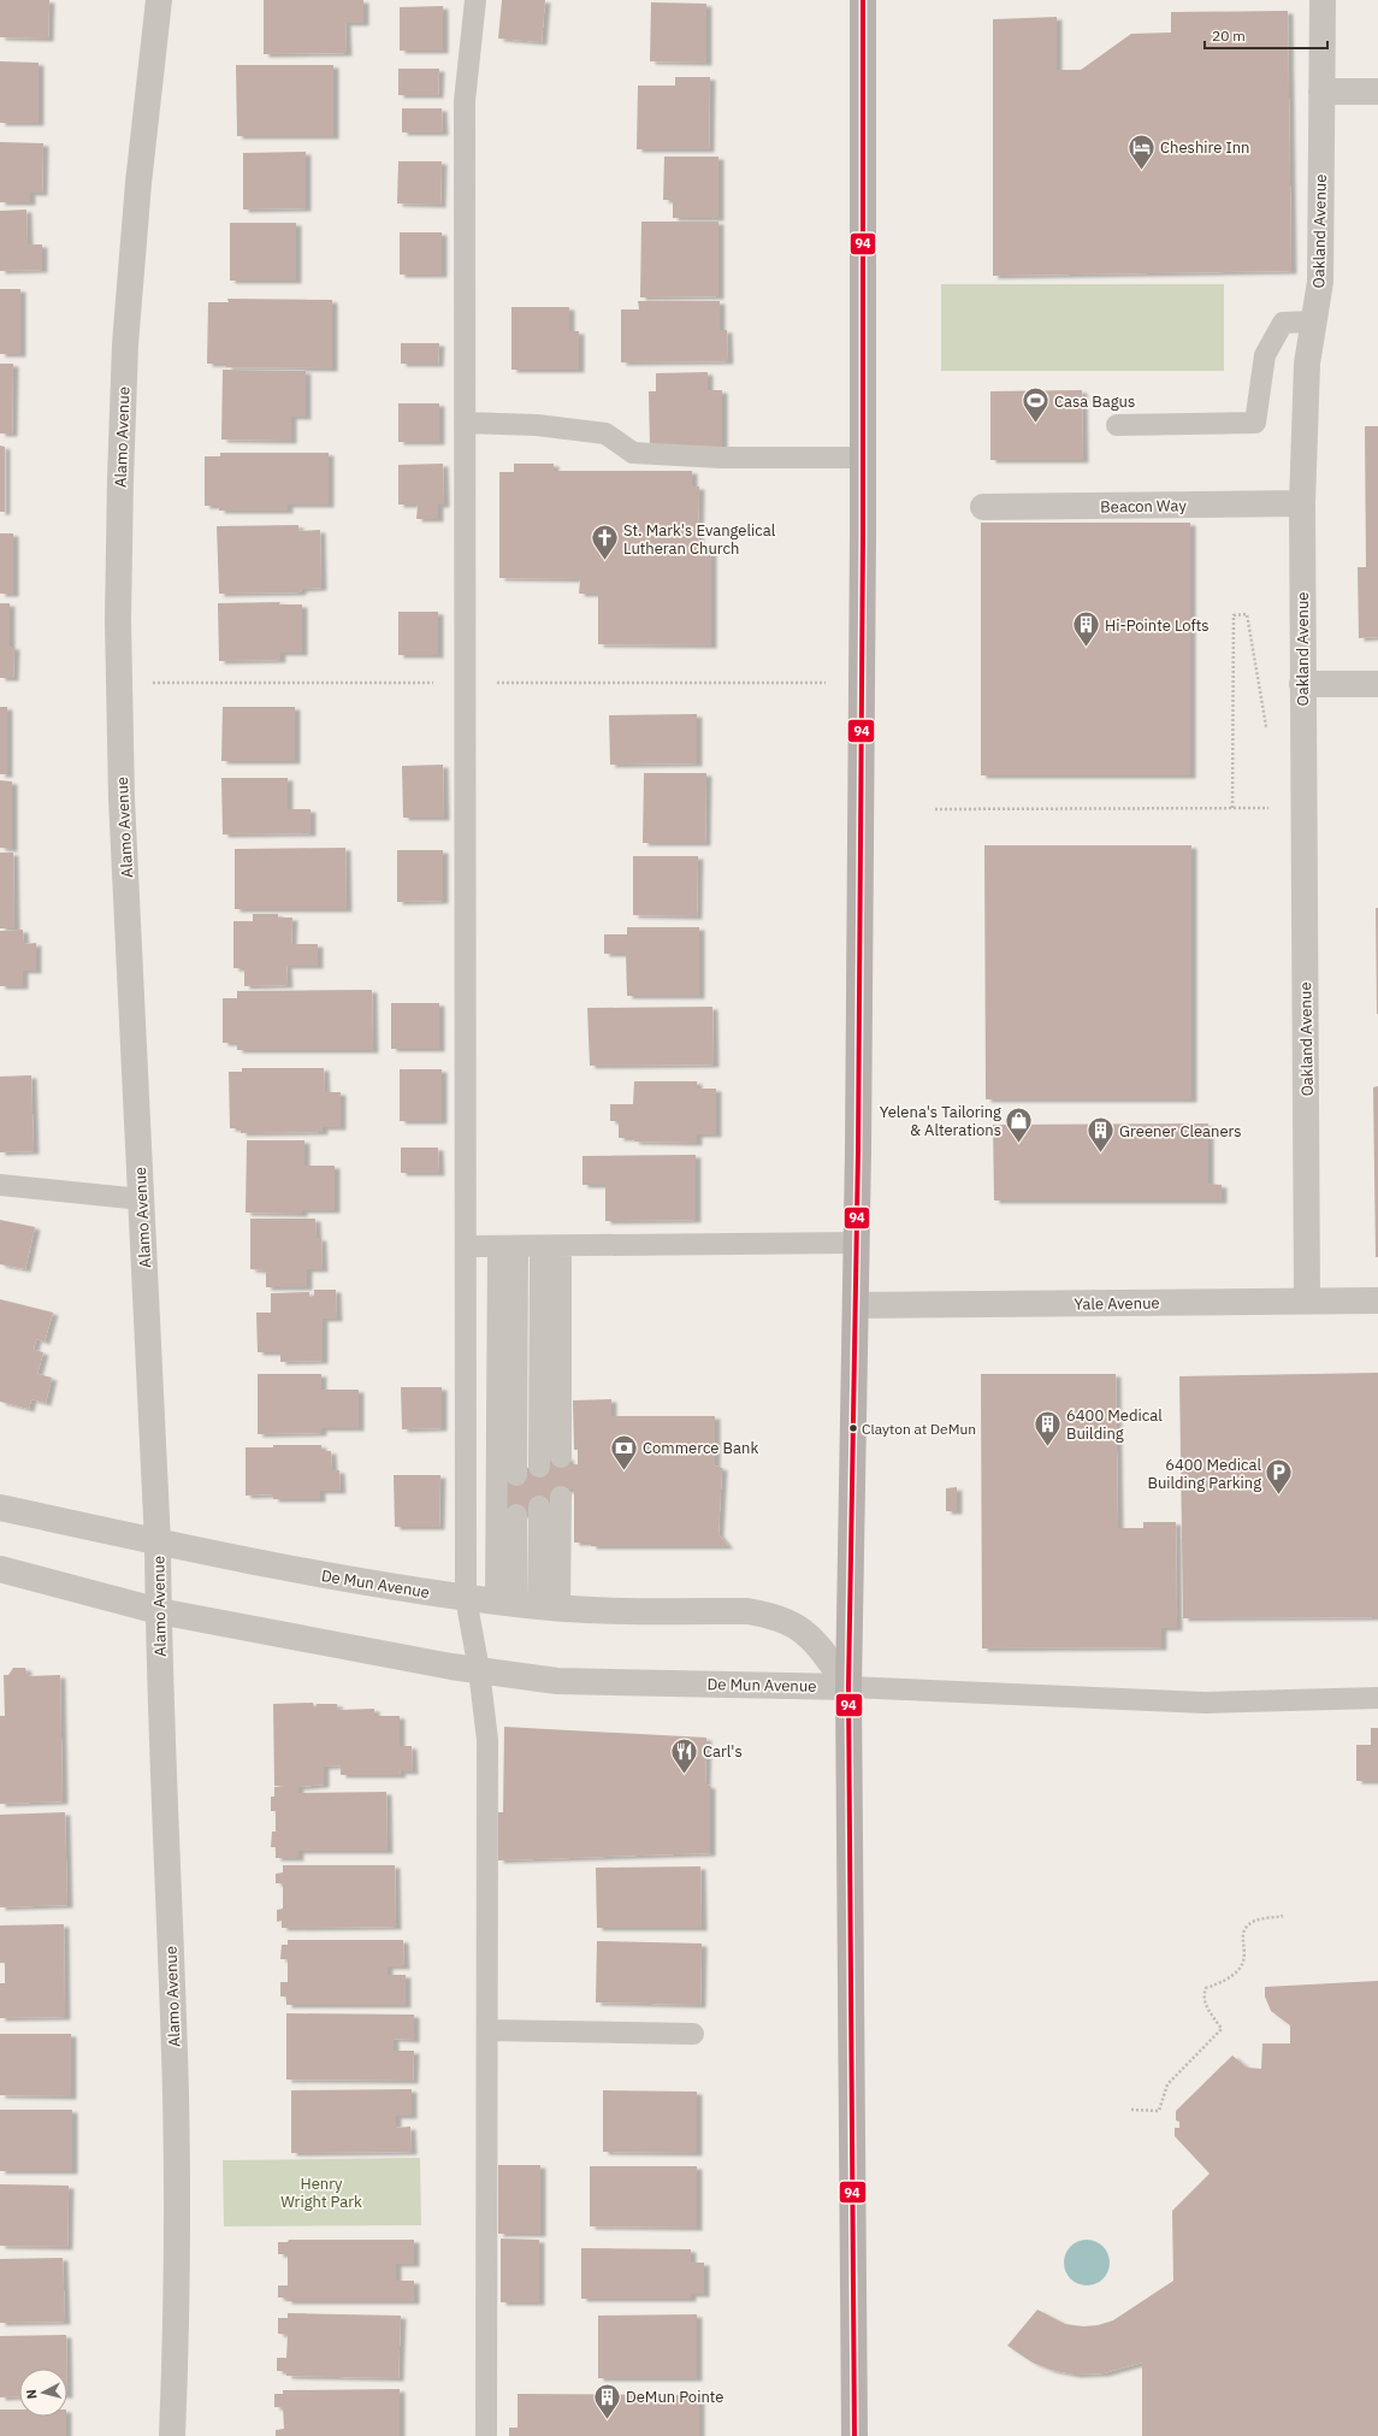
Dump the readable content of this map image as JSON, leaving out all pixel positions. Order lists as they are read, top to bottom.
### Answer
{
  "streets": {
    "street": [
      "Oakland Avenue",
      "Alamo Avenue",
      "Beacon Way",
      "Yale Avenue",
      "De Mun Avenue"
    ]
  },
  "crossings": [
    ["Oakland Avenue", "Beacon Way"],
    ["Oakland Avenue", "Yale Avenue"],
    ["Alamo Avenue", "De Mun Avenue"]
  ],
  "parks": ["Henry Wright Park"],
  "places": {
    "hotel": ["Cheshire Inn"],
    "sports": ["Casa Bagus"],
    "church": ["St. Mark's Evangelical Lutheran Church"],
    "building": [
      "Hi-Pointe Lofts",
      "Greener Cleaners",
      "6400 Medical Building",
      "DeMun Pointe"
    ],
    "shop": ["Yelena's Tailoring & Alterations"],
    "other": ["Clayton at DeMun"],
    "bank": ["Commerce Bank"],
    "parking": ["6400 Medical Building Parking"],
    "restaurant": ["Carl's"]
  },
  "lines": ["transit line 94"],
  "scale_bar": "20 m",
  "north": "left"
}
